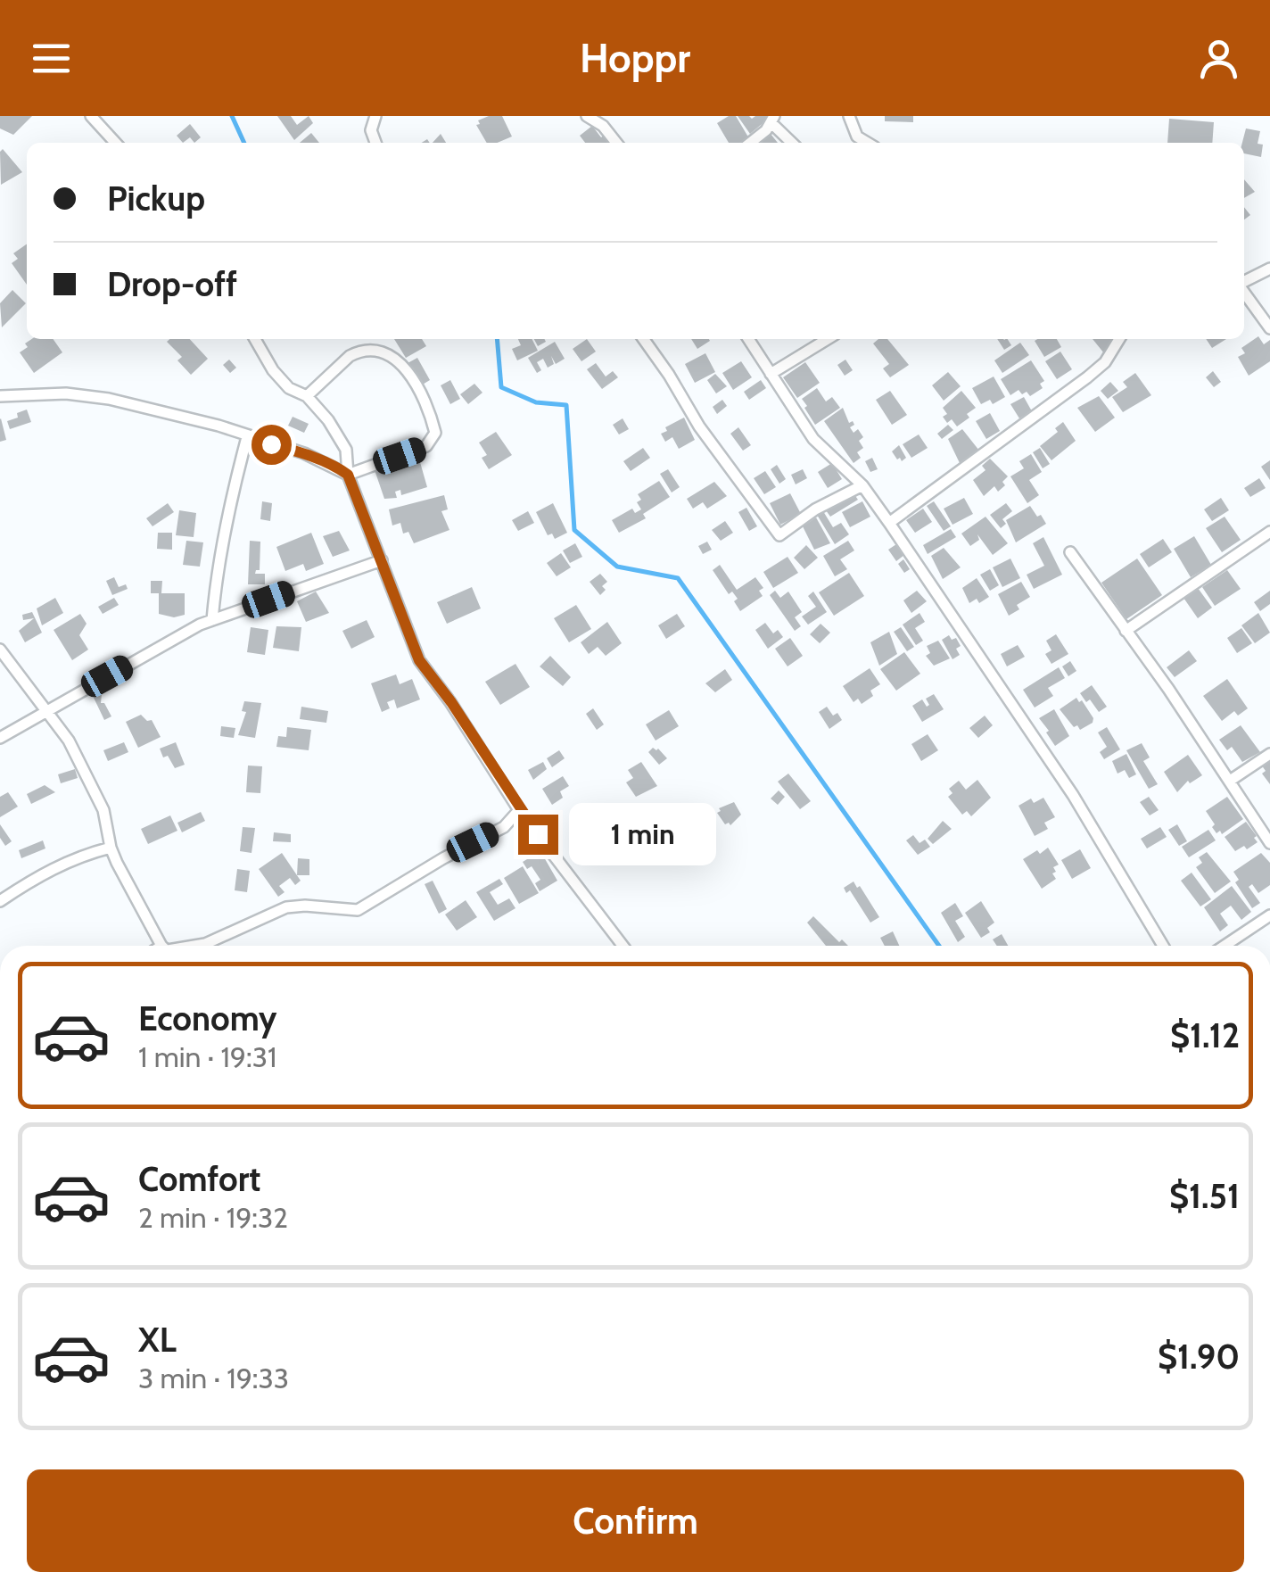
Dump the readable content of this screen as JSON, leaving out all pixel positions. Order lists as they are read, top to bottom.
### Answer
{
  "page": {
    "header": "Hoppr",
    "banner": ["Pickup", "Drop-off"],
    "bubble": "1 min",
    "list": [
      {
        "name": "Economy",
        "note": "1 min · 19:31",
        "value": "$1.12"
      },
      {
        "name": "Comfort",
        "note": "2 min · 19:32",
        "value": "$1.51"
      },
      {
        "name": "XL",
        "note": "3 min · 19:33",
        "value": "$1.90"
      }
    ],
    "buttons": "Confirm"
  }
}
